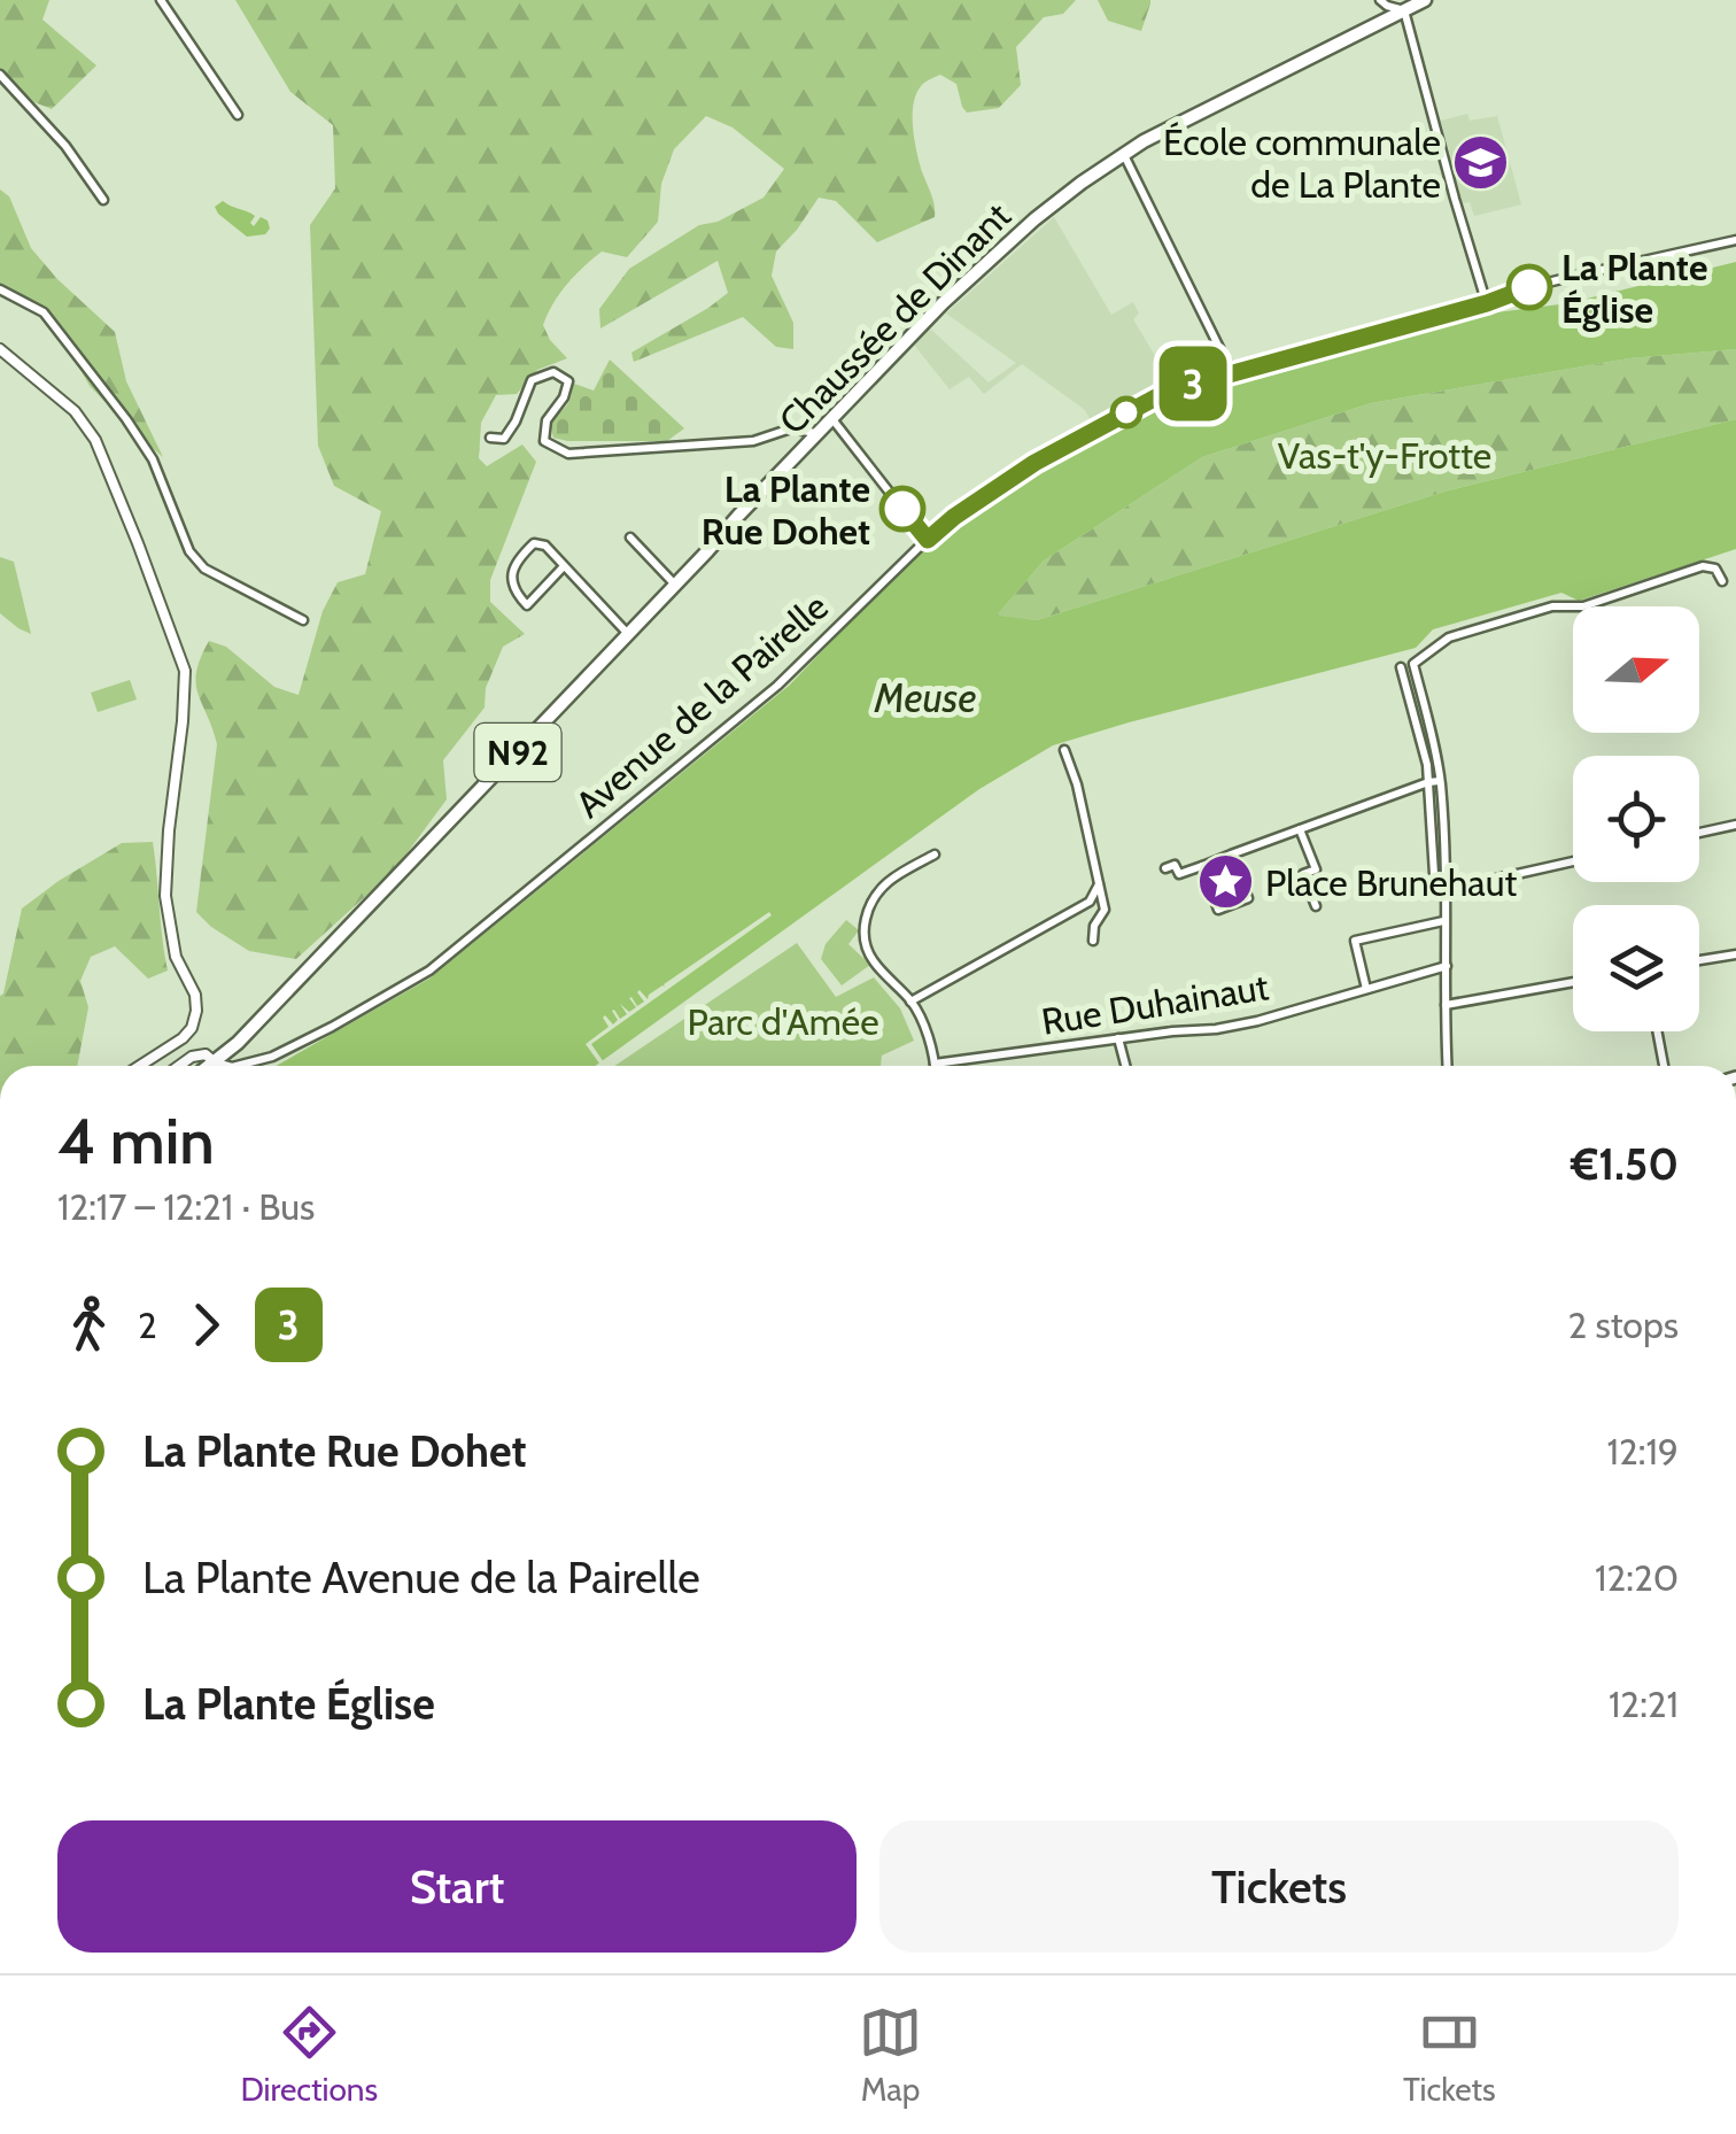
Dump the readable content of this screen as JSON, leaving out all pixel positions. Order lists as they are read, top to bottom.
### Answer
{
  "streets": {
    "main road": ["Chaussée de Dinant", "N92"],
    "street": ["Avenue de la Pairelle", "Rue Duhainaut"]
  },
  "crossings": [
    ["Chaussée de Dinant", "Avenue de la Pairelle"]
  ],
  "water": ["Meuse"],
  "parks": ["Vas-t'y-Frotte", "Parc d'Amée"],
  "places": {
    "school or university": ["École communale de La Plante"],
    "other": ["La Plante Église", "La Plante Rue Dohet"],
    "place": ["Place Brunehaut"]
  },
  "lines": ["bus line 3"],
  "north": "right",
  "page": {
    "on_map": "3",
    "heading": ["4 min", "12:17 – 12:21 · Bus", "€1.50"],
    "legs": ["2", "3", "2 stops"],
    "list": [
      {
        "name": "La Plante Rue Dohet",
        "value": "12:19"
      },
      {
        "name": "La Plante Avenue de la Pairelle",
        "value": "12:20"
      },
      {
        "name": "La Plante Église",
        "value": "12:21"
      }
    ],
    "buttons": ["Start", "Tickets"],
    "tabs": ["Directions", "Map", "Tickets"]
  }
}
